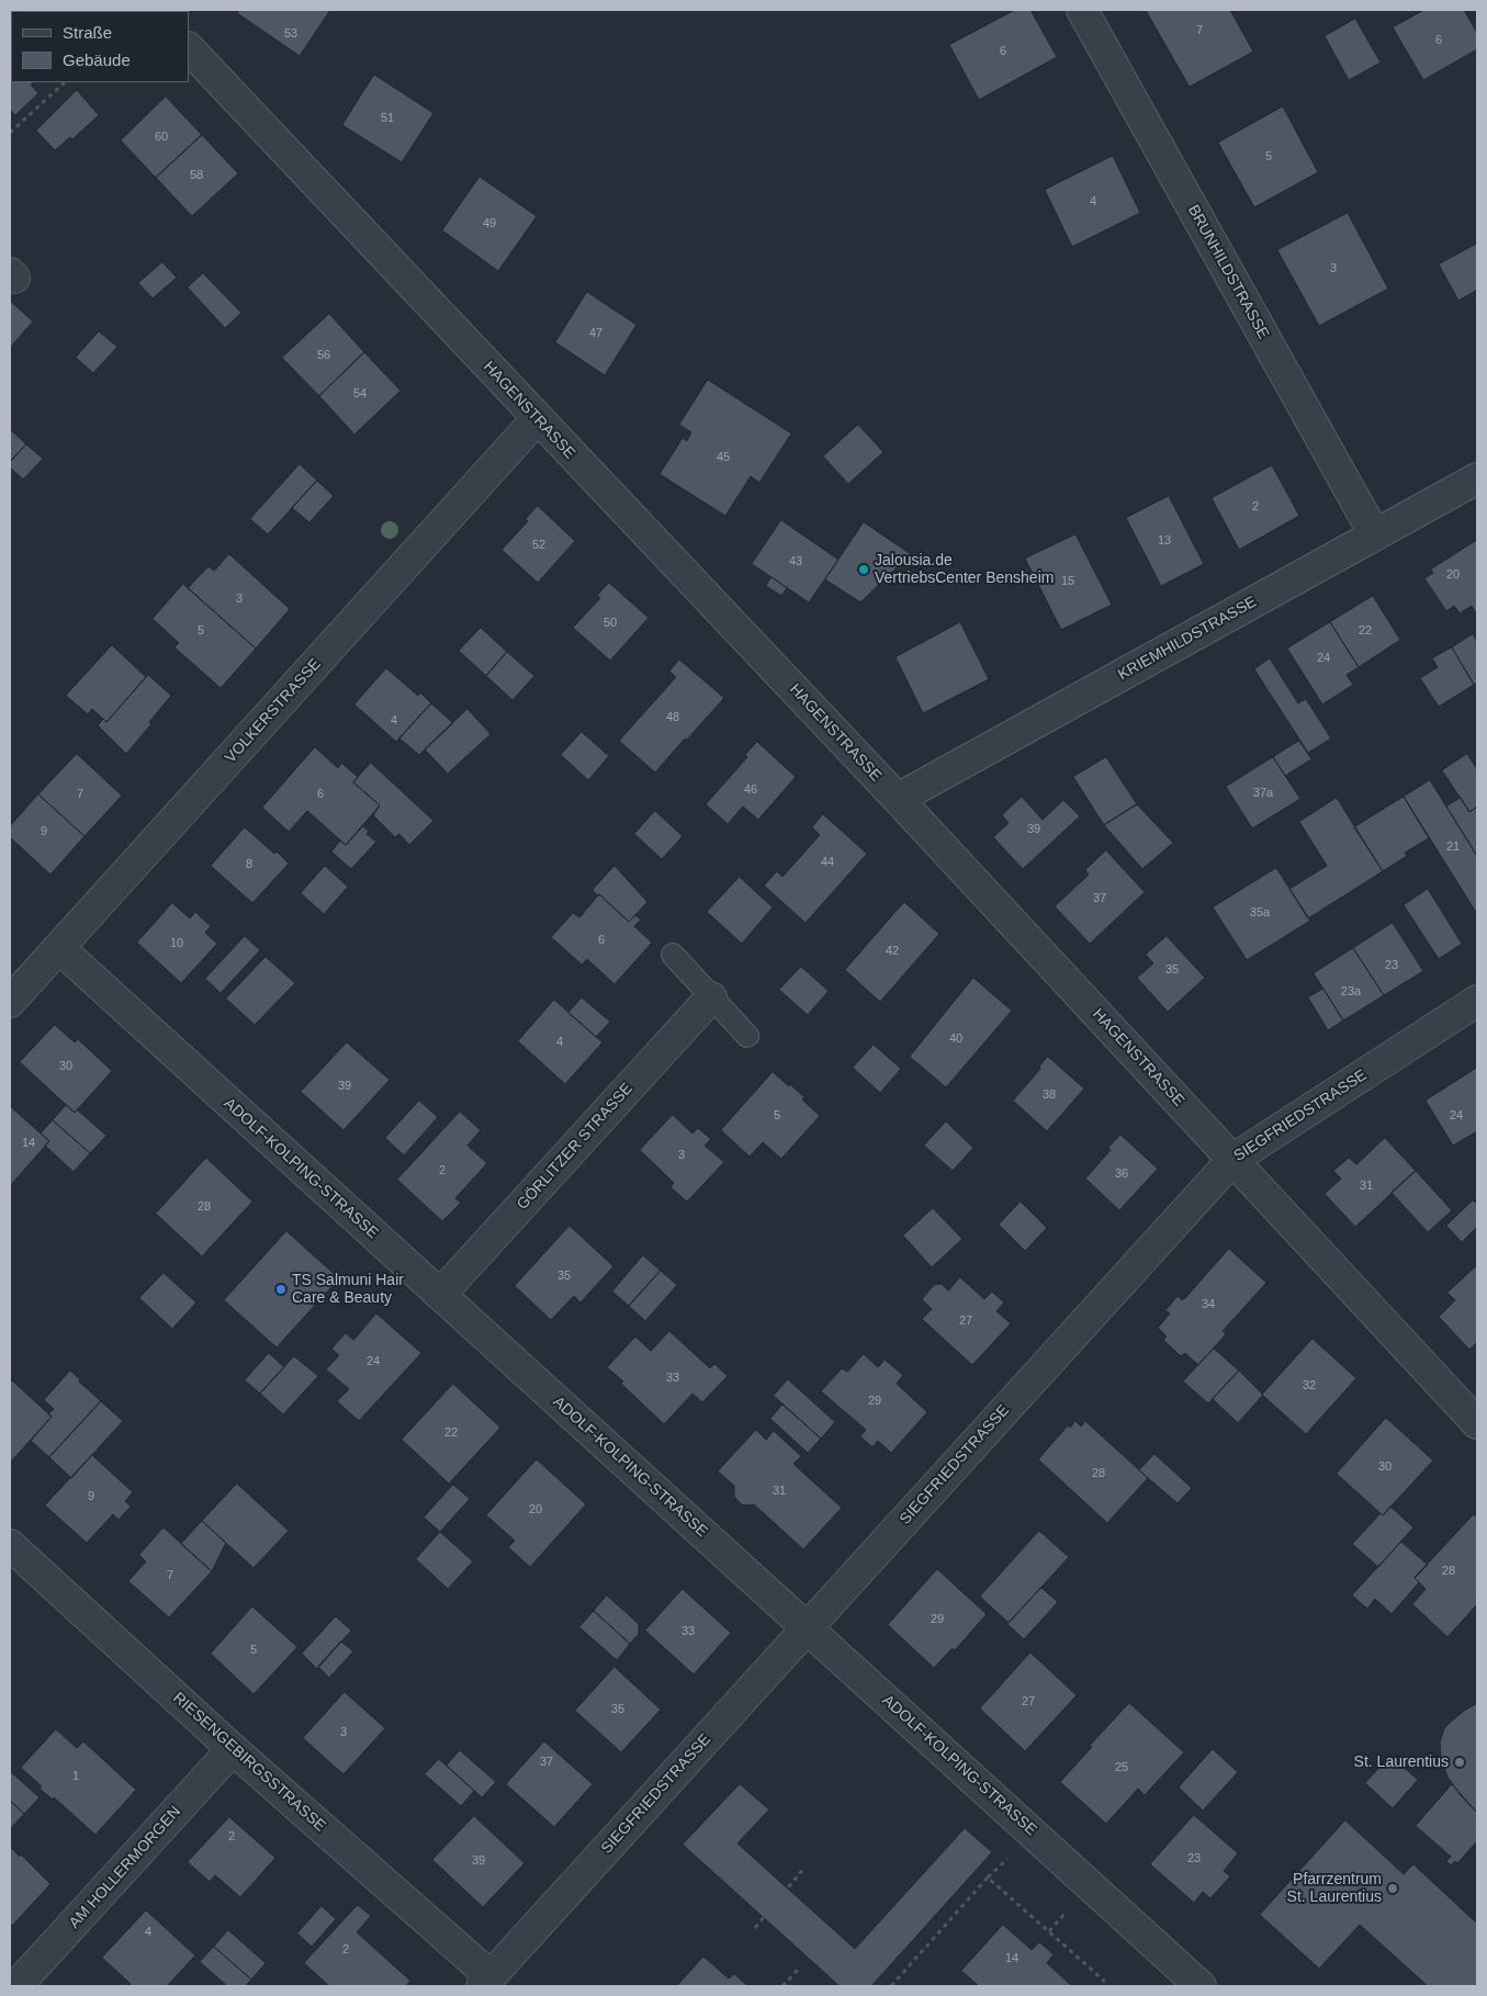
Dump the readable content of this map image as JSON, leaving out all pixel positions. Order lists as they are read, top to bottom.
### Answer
{
  "streets": {
    "street": [
      "BRUNHILDSTRASSE",
      "HAGENSTRASSE",
      "KRIEMHILDSTRASSE",
      "VOLKERSTRASSE",
      "SIEGFRIEDSTRASSE",
      "GÖRLITZER STRASSE",
      "ADOLF-KOLPING-STRASSE",
      "RIESENGEBIRGSSTRASSE",
      "AM HOLLERMORGEN"
    ]
  },
  "crossings": [
    ["BRUNHILDSTRASSE", "KRIEMHILDSTRASSE"],
    ["HAGENSTRASSE", "KRIEMHILDSTRASSE"],
    ["HAGENSTRASSE", "VOLKERSTRASSE"],
    ["HAGENSTRASSE", "SIEGFRIEDSTRASSE"],
    ["VOLKERSTRASSE", "ADOLF-KOLPING-STRASSE"],
    ["SIEGFRIEDSTRASSE", "ADOLF-KOLPING-STRASSE"],
    ["SIEGFRIEDSTRASSE", "RIESENGEBIRGSSTRASSE"],
    ["GÖRLITZER STRASSE", "ADOLF-KOLPING-STRASSE"],
    ["RIESENGEBIRGSSTRASSE", "AM HOLLERMORGEN"]
  ],
  "places": [
    "Jalousia.de VertriebsCenter Bensheim",
    "TS Salmuni Hair Care & Beauty",
    "St. Laurentius",
    "Pfarrzentrum St. Laurentius"
  ],
  "house_numbers": [
    "7",
    "53",
    "6",
    "6",
    "51",
    "60",
    "5",
    "58",
    "4",
    "49",
    "3",
    "47",
    "56",
    "54",
    "45",
    "2",
    "13",
    "52",
    "43",
    "20",
    "15",
    "3",
    "50",
    "5",
    "22",
    "24",
    "48",
    "4",
    "46",
    "37a",
    "7",
    "6",
    "39",
    "9",
    "21",
    "44",
    "8",
    "37",
    "35a",
    "6",
    "10",
    "42",
    "23",
    "35",
    "23a",
    "40",
    "4",
    "30",
    "39",
    "38",
    "5",
    "24",
    "14",
    "3",
    "2",
    "36",
    "31",
    "28",
    "35",
    "34",
    "27",
    "24",
    "33",
    "32",
    "29",
    "22",
    "30",
    "28",
    "31",
    "9",
    "20",
    "28",
    "7",
    "29",
    "33",
    "5",
    "27",
    "35",
    "3",
    "37",
    "25",
    "1",
    "2",
    "23",
    "39",
    "4",
    "2",
    "14"
  ],
  "legend": ["Straße", "Gebäude"]
}
